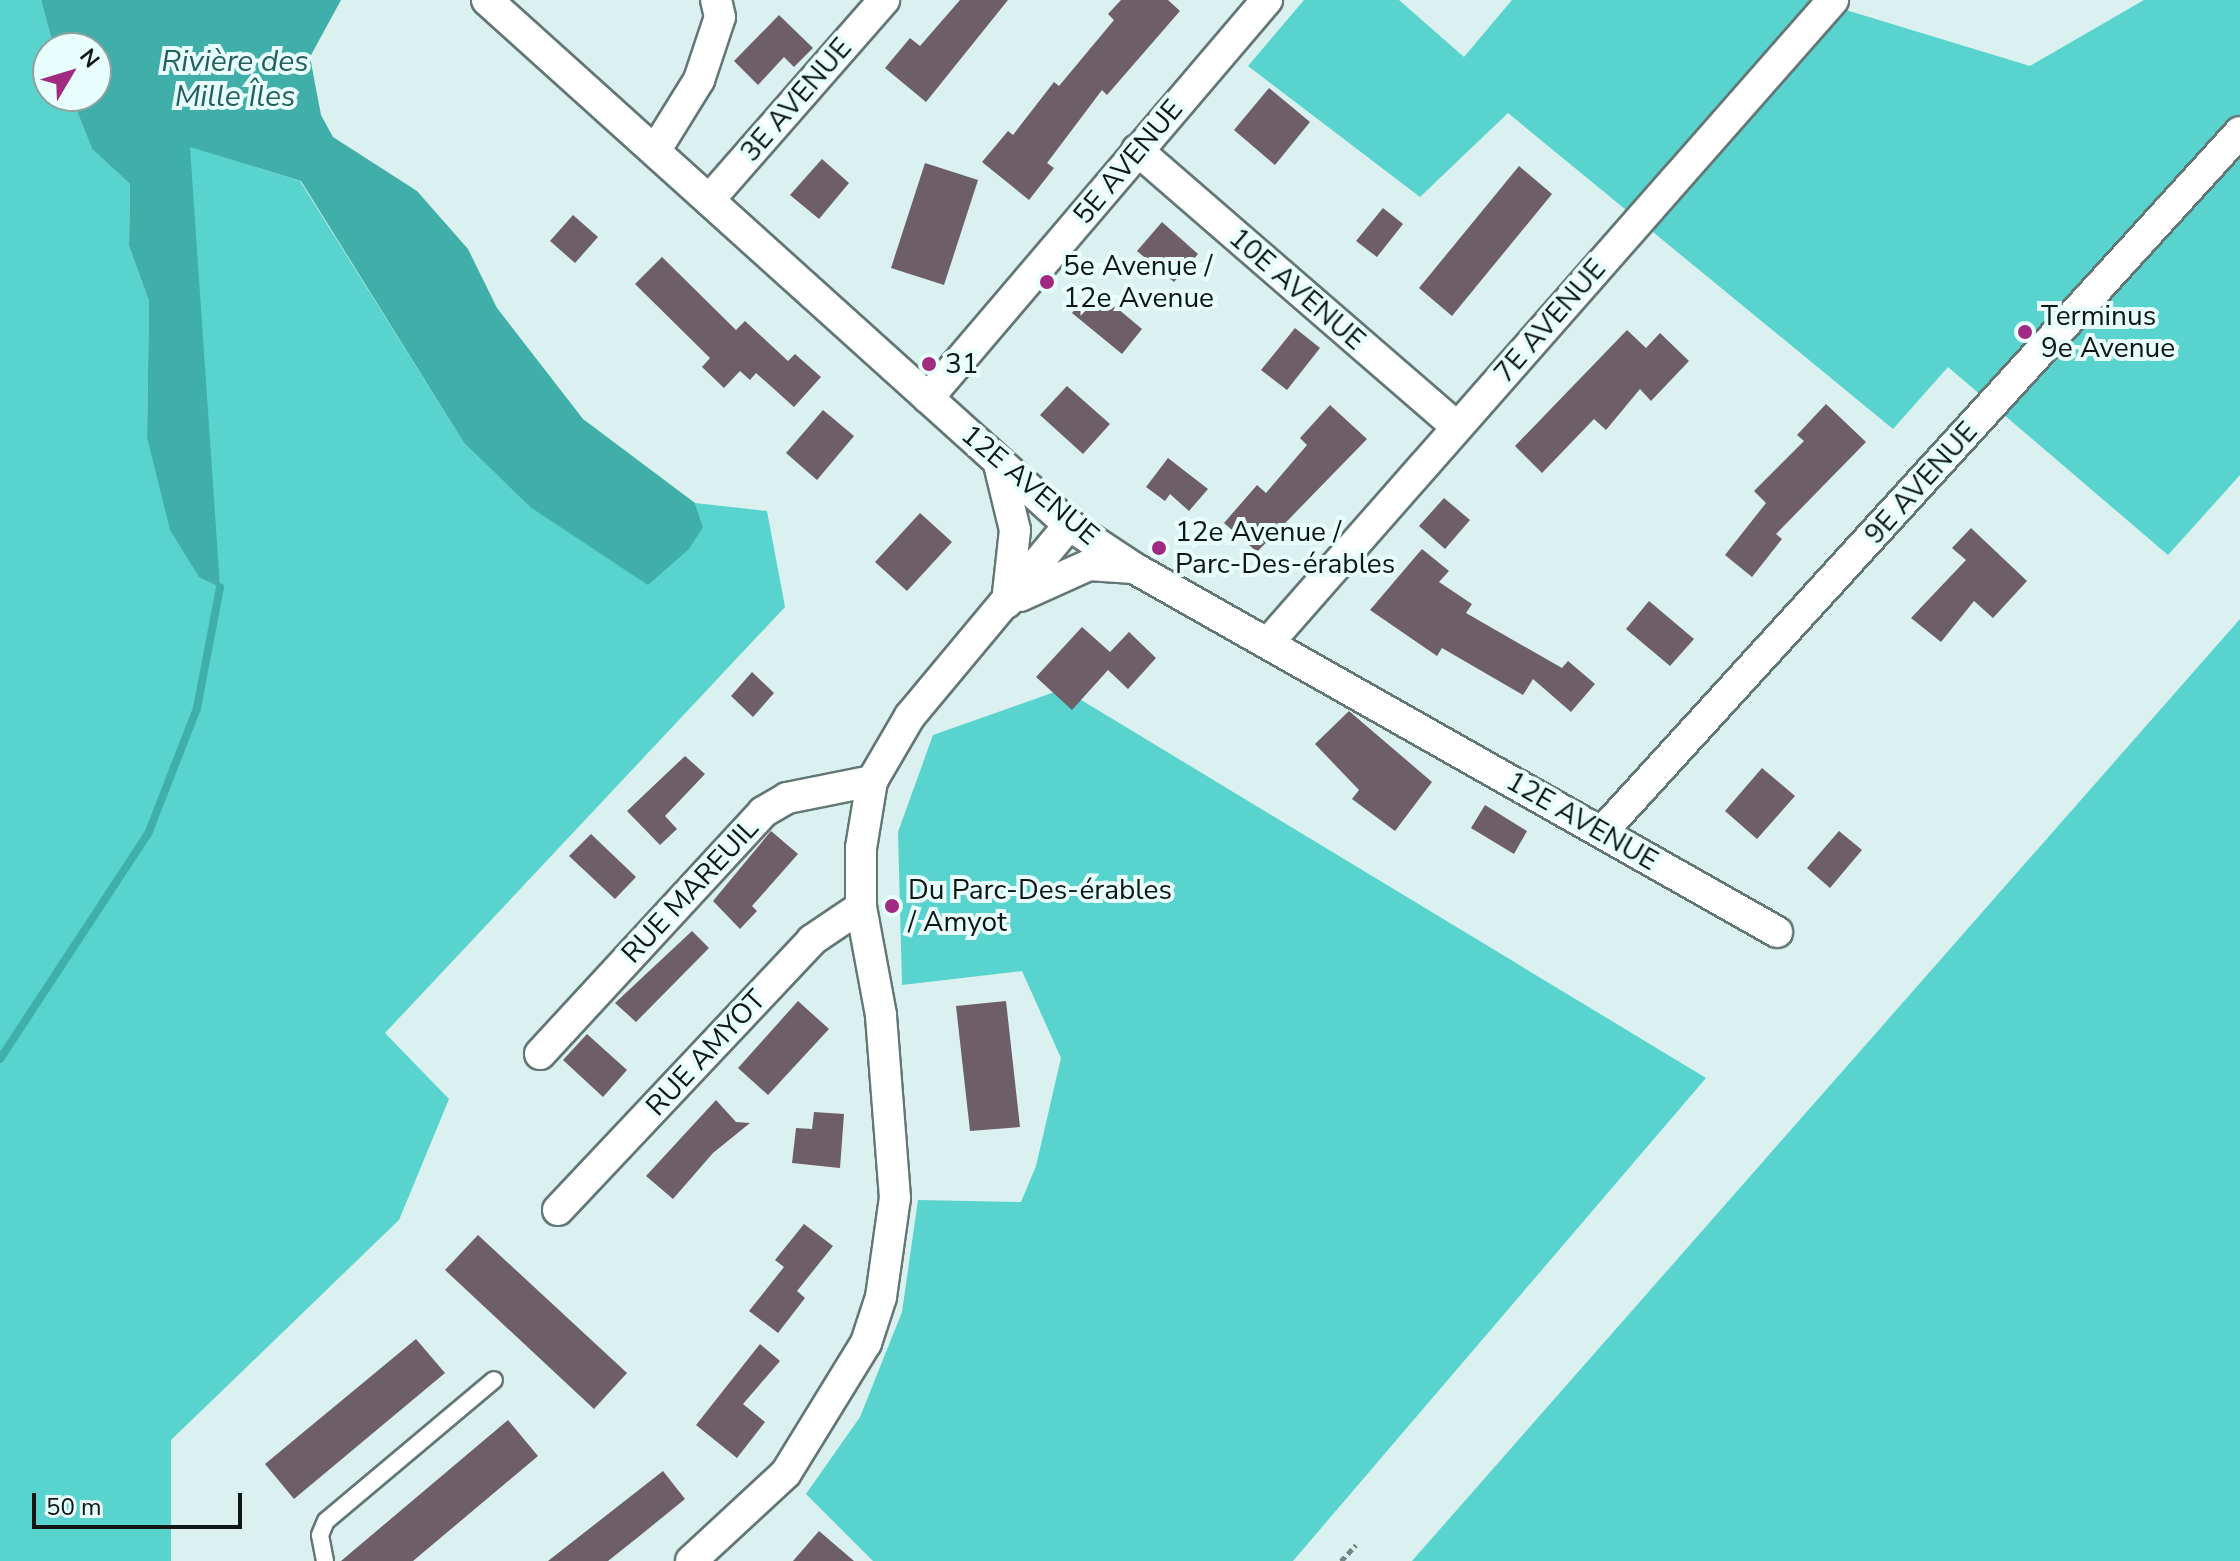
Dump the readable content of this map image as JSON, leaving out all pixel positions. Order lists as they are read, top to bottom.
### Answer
{
  "streets": {
    "street": [
      "3E AVENUE",
      "5E AVENUE",
      "10E AVENUE",
      "7E AVENUE",
      "9E AVENUE",
      "12E AVENUE",
      "RUE MAREUIL",
      "RUE AMYOT"
    ]
  },
  "crossings": [
    ["3E AVENUE", "12E AVENUE"],
    ["5E AVENUE", "10E AVENUE"],
    ["5E AVENUE", "12E AVENUE"],
    ["10E AVENUE", "7E AVENUE"],
    ["7E AVENUE", "12E AVENUE"],
    ["9E AVENUE", "12E AVENUE"]
  ],
  "water": ["Rivière des Mille Îles"],
  "places": [
    "5e Avenue / 12e Avenue",
    "Terminus 9e Avenue",
    "31",
    "12e Avenue / Parc-Des-érables",
    "Du Parc-Des-érables / Amyot"
  ],
  "scale_bar": "50 m",
  "north": "top right"
}
